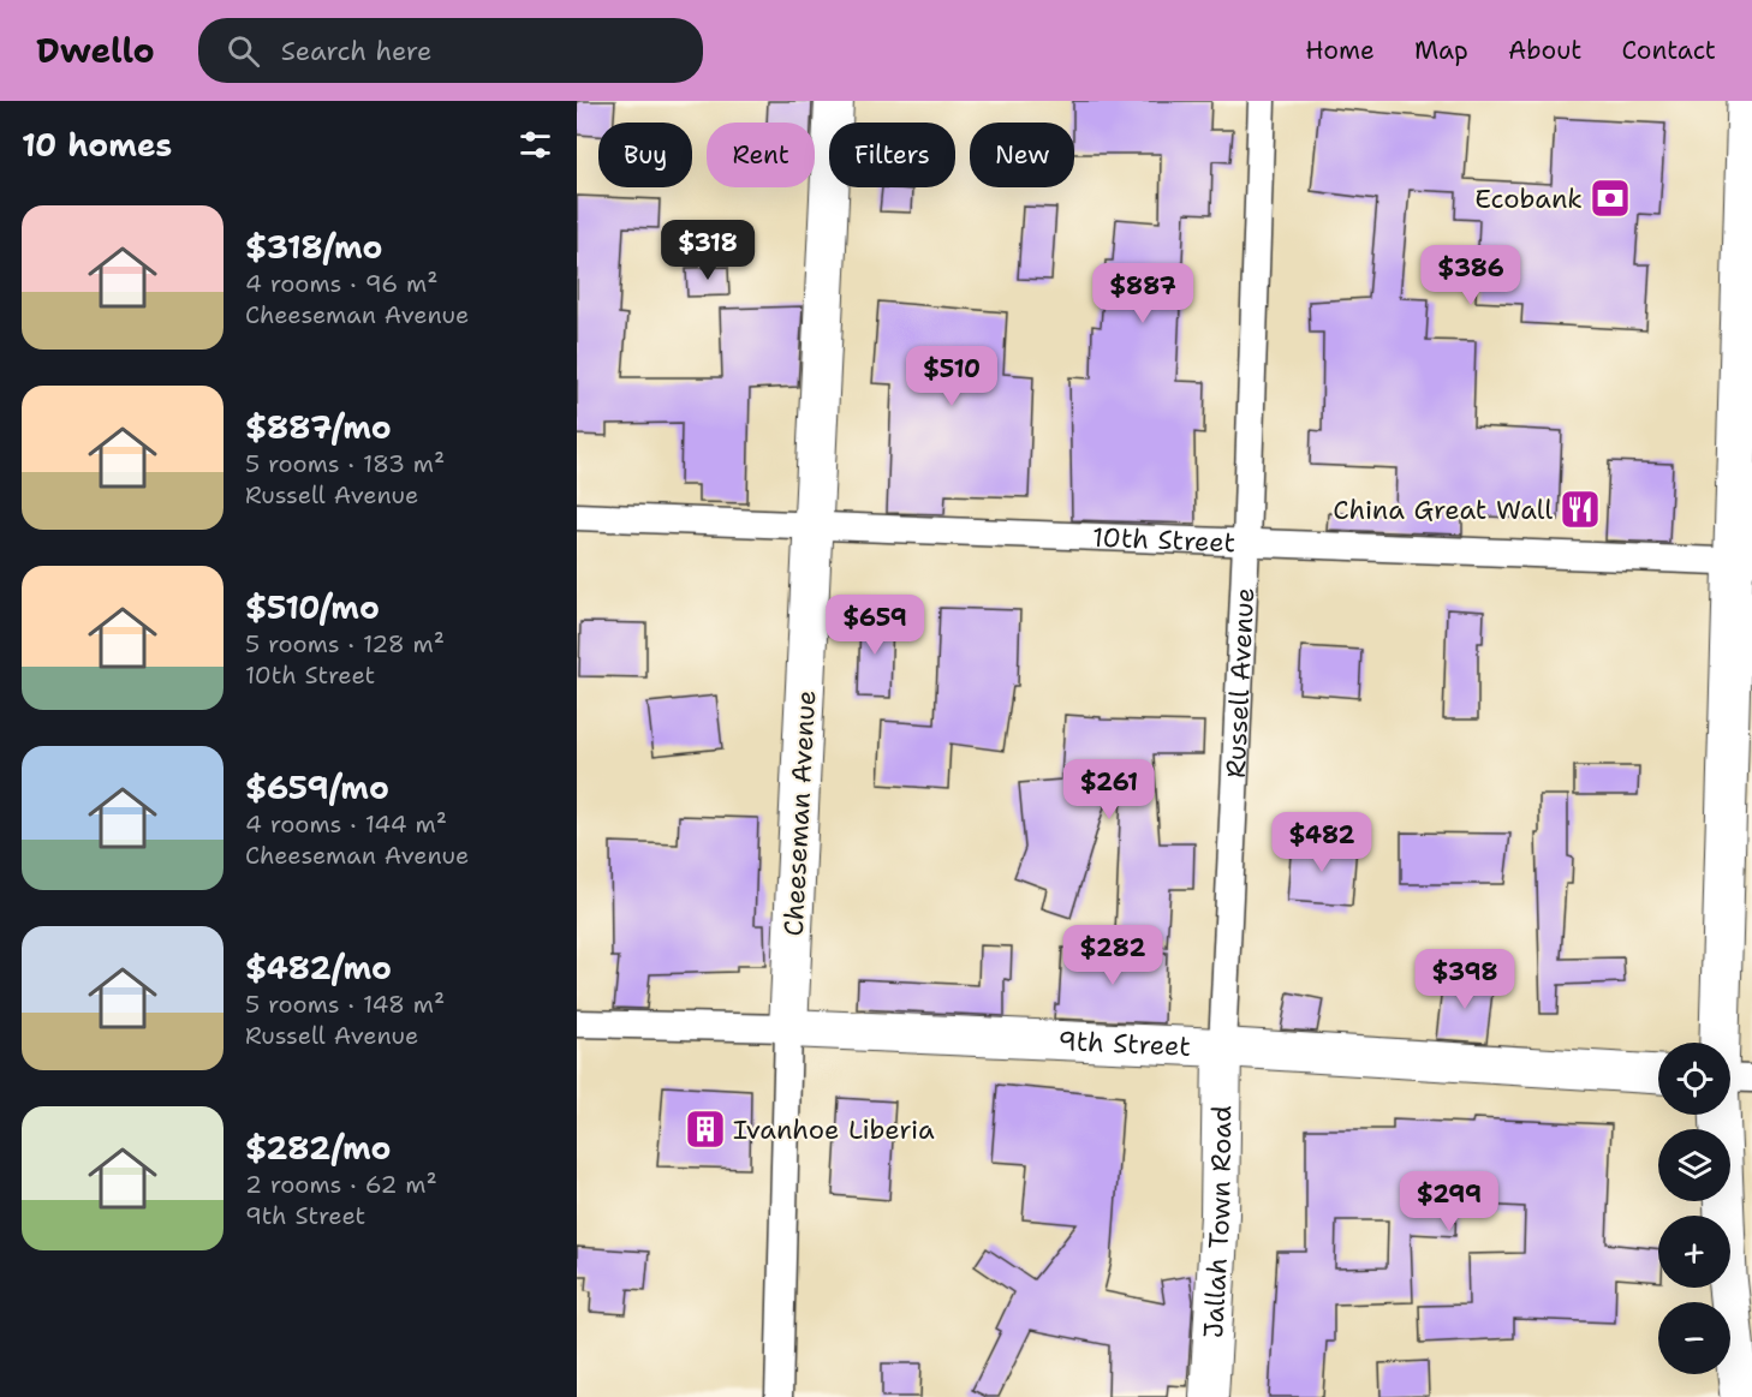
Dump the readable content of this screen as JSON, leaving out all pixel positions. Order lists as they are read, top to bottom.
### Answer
{
  "streets": {
    "street": [
      "10th Street",
      "Russell Avenue",
      "Cheeseman Avenue",
      "9th Street",
      "Jallah Town Road"
    ]
  },
  "crossings": [
    ["10th Street", "Russell Avenue"],
    ["10th Street", "Cheeseman Avenue"],
    ["Russell Avenue", "9th Street"],
    ["Russell Avenue", "Jallah Town Road"],
    ["Cheeseman Avenue", "9th Street"],
    ["9th Street", "Jallah Town Road"]
  ],
  "places": {
    "bank": ["Ecobank"],
    "restaurant": ["China Great Wall"],
    "building": ["Ivanhoe Liberia"]
  },
  "page": {
    "header": "Dwello",
    "search": "Search here",
    "nav": [
      "Home",
      "Map",
      "About",
      "Contact"
    ],
    "heading": "10 homes",
    "chip": [
      "Buy",
      "Rent",
      "Filters",
      "New"
    ],
    "list": [
      {
        "name": "$318/mo",
        "note": "4 rooms · 96 m² · Cheeseman Avenue"
      },
      {
        "name": "$887/mo",
        "note": "5 rooms · 183 m² · Russell Avenue"
      },
      {
        "name": "$510/mo",
        "note": "5 rooms · 128 m² · 10th Street"
      },
      {
        "name": "$659/mo",
        "note": "4 rooms · 144 m² · Cheeseman Avenue"
      },
      {
        "name": "$482/mo",
        "note": "5 rooms · 148 m² · Russell Avenue"
      },
      {
        "name": "$282/mo",
        "note": "2 rooms · 62 m² · 9th Street"
      }
    ],
    "price": [
      "$318",
      "$386",
      "$887",
      "$510",
      "$659",
      "$261",
      "$482",
      "$282",
      "$398",
      "$299"
    ],
    "map_buttons": ["+", "−"]
  }
}
